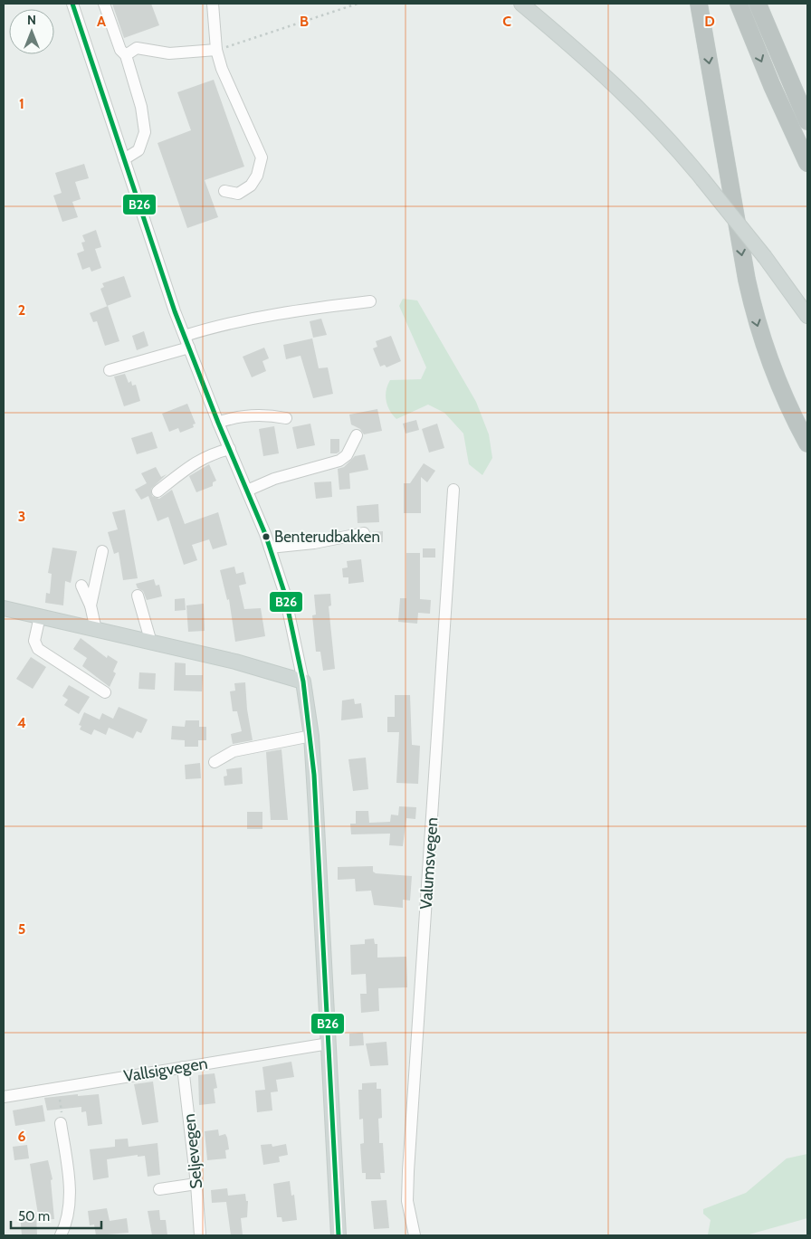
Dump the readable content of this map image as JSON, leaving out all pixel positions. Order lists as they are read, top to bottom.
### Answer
{
  "streets": {
    "street": ["Valumsvegen", "Vallsigvegen", "Seljevegen"]
  },
  "crossings": [
    ["Vallsigvegen", "Seljevegen"]
  ],
  "places": ["Benterudbakken"],
  "lines": ["transit line B26"],
  "scale_bar": "50 m",
  "north": "top",
  "grid": {
    "columns": [
      "A",
      "B",
      "C",
      "D"
    ],
    "rows": [
      "1",
      "2",
      "3",
      "4",
      "5",
      "6"
    ]
  }
}
